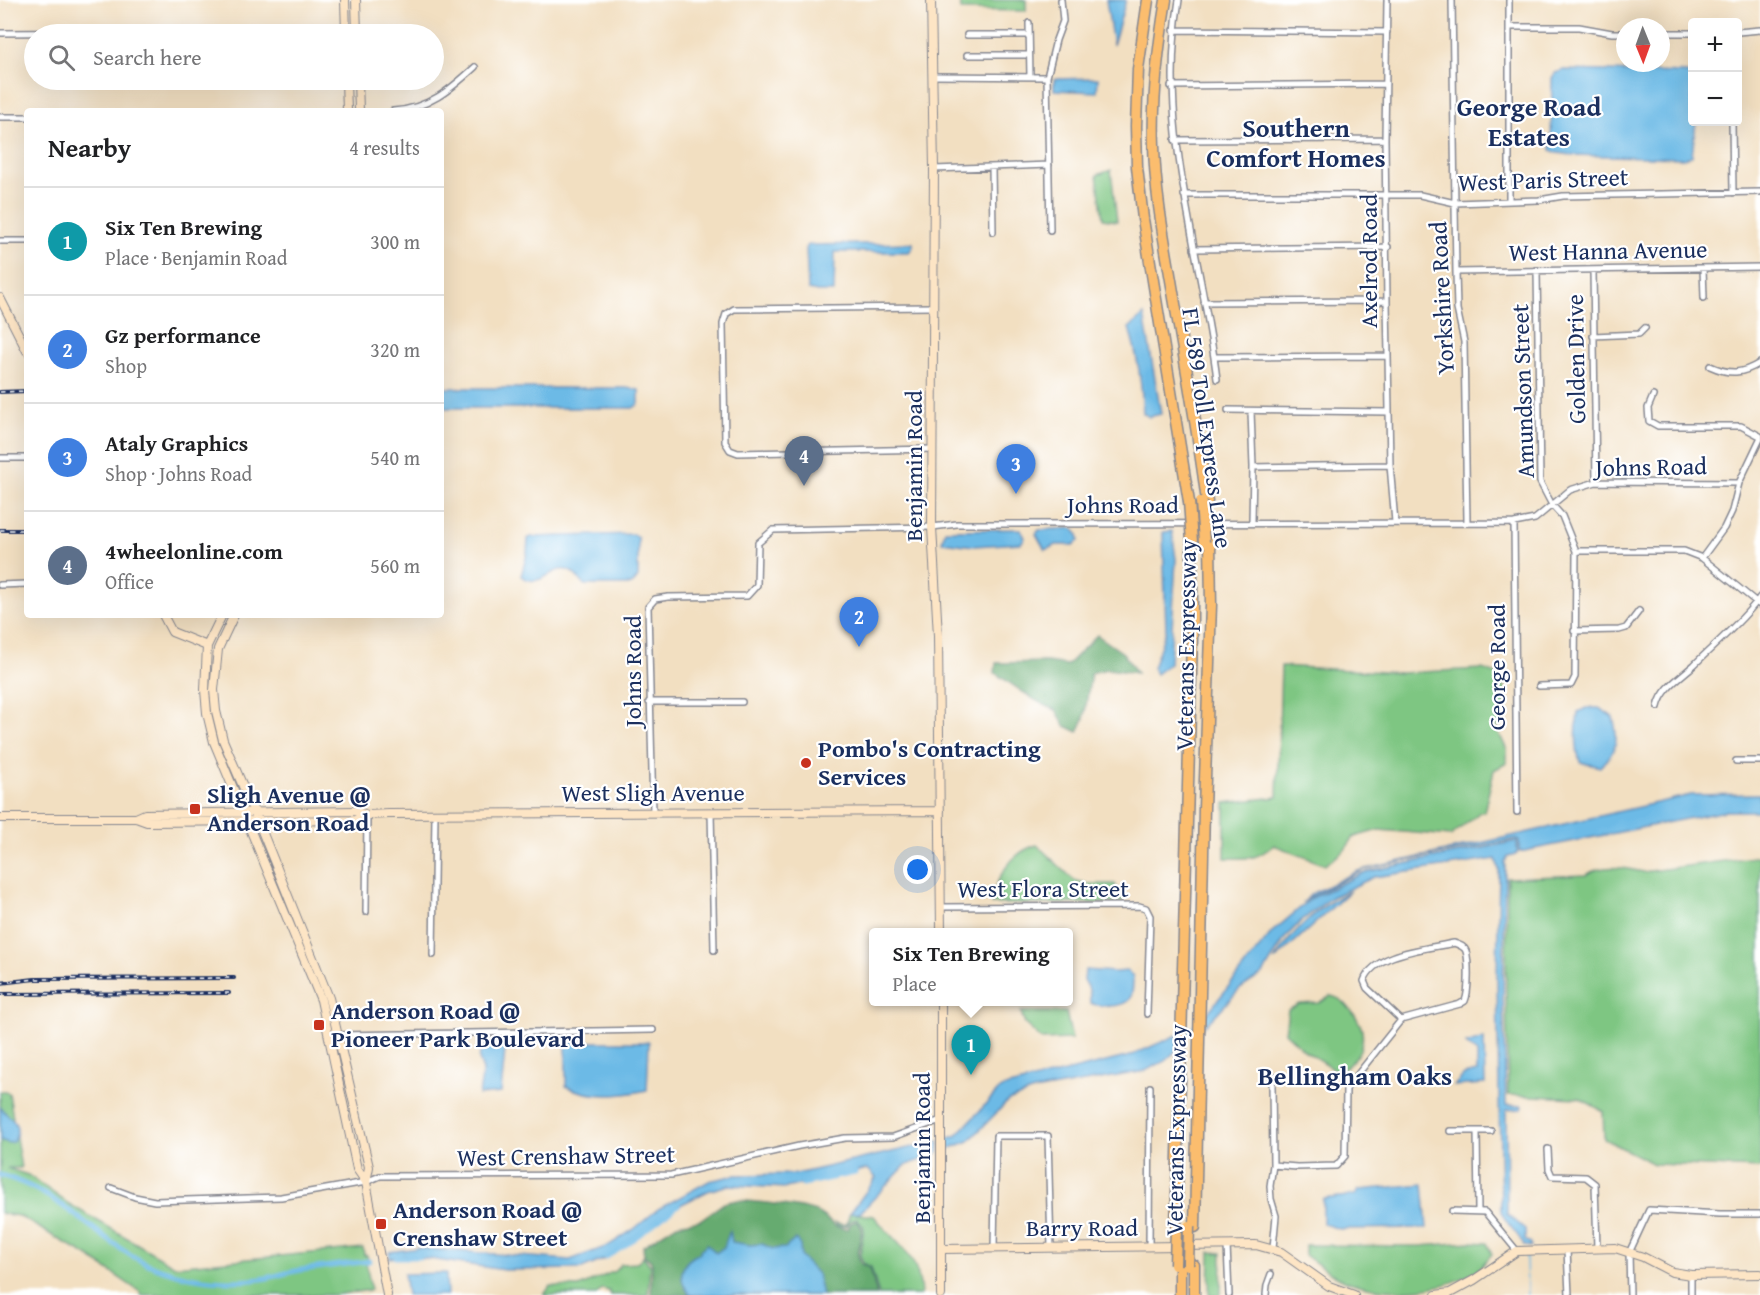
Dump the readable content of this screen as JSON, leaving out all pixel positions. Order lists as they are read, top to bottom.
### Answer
{
  "streets": {
    "highway": ["FL 589 Toll Express Lane", "Veterans Expressway"],
    "street": [
      "West Paris Street",
      "West Hanna Avenue",
      "Axelrod Road",
      "Yorkshire Road",
      "Golden Drive",
      "Amundson Street",
      "Benjamin Road",
      "Johns Road",
      "George Road",
      "West Sligh Avenue",
      "West Flora Street",
      "West Crenshaw Street",
      "Barry Road"
    ]
  },
  "crossings": [
    ["West Paris Street", "Axelrod Road"],
    ["West Paris Street", "Yorkshire Road"],
    ["West Hanna Avenue", "Yorkshire Road"],
    ["West Hanna Avenue", "Golden Drive"],
    ["West Hanna Avenue", "Amundson Street"],
    ["Axelrod Road", "Johns Road"],
    ["Yorkshire Road", "Johns Road"],
    ["Golden Drive", "Johns Road"],
    ["Amundson Street", "Johns Road"],
    ["FL 589 Toll Express Lane", "Veterans Expressway"],
    ["Benjamin Road", "Johns Road"],
    ["Benjamin Road", "West Sligh Avenue"],
    ["Benjamin Road", "West Flora Street"],
    ["Benjamin Road", "West Crenshaw Street"],
    ["Benjamin Road", "Barry Road"],
    ["Johns Road", "George Road"],
    ["Johns Road", "West Sligh Avenue"]
  ],
  "districts": ["George Road Estates", "Southern Comfort Homes", "Bellingham Oaks"],
  "places": {
    "other": ["Pombo's Contracting Services"],
    "transit": ["Sligh Avenue @ Anderson Road", "Anderson Road @ Pioneer Park Boulevard", "Anderson Road @ Crenshaw Street"]
  },
  "north": "bottom",
  "page": {
    "map_buttons": ["+", "−"],
    "search": "Search here",
    "heading": ["Nearby", "4 results"],
    "list": [
      {
        "mark": "1",
        "name": "Six Ten Brewing",
        "note": "Place · Benjamin Road",
        "value": "300 m"
      },
      {
        "mark": "2",
        "name": "Gz performance",
        "note": "Shop",
        "value": "320 m"
      },
      {
        "mark": "3",
        "name": "Ataly Graphics",
        "note": "Shop · Johns Road",
        "value": "540 m"
      },
      {
        "mark": "4",
        "name": "4wheelonline.com",
        "note": "Office",
        "value": "560 m"
      }
    ],
    "pins": [
      "4",
      "3",
      "2",
      "1"
    ],
    "popup": ["Six Ten Brewing", "Place"]
  }
}
